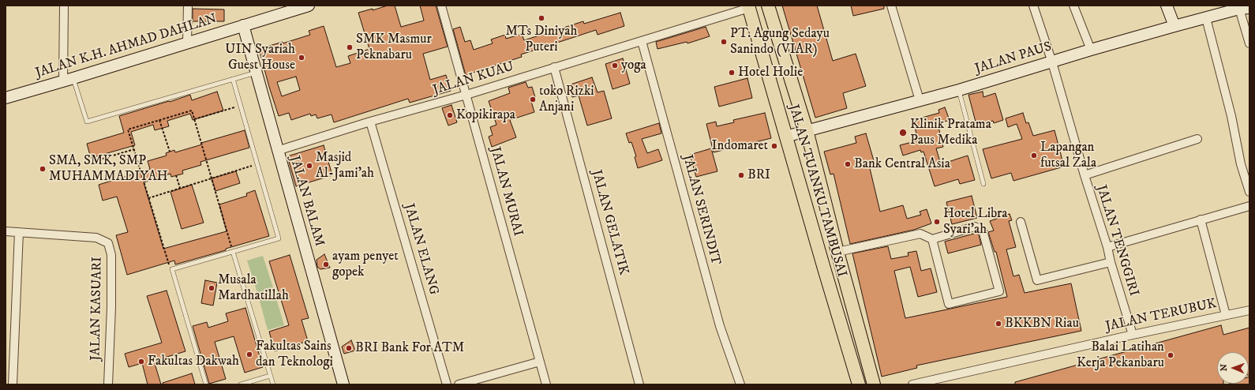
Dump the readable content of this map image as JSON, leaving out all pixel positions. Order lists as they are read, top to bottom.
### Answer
{
  "streets": {
    "main road": [
      "JALAN K.H. AHMAD DAHLAN",
      "JALAN PAUS",
      "JALAN TUANKU TAMBUSAI",
      "JALAN BALAM"
    ],
    "street": [
      "JALAN KUAU",
      "JALAN MURAI",
      "JALAN SERINDIT",
      "JALAN GELATIK",
      "JALAN TENGGIRI",
      "JALAN ELANG",
      "JALAN KASUARI",
      "JALAN TERUBUK"
    ]
  },
  "crossings": [
    ["JALAN K.H. AHMAD DAHLAN", "JALAN BALAM"],
    ["JALAN PAUS", "JALAN TUANKU TAMBUSAI"],
    ["JALAN PAUS", "JALAN TENGGIRI"],
    ["JALAN KUAU", "JALAN TUANKU TAMBUSAI"],
    ["JALAN KUAU", "JALAN MURAI"],
    ["JALAN KUAU", "JALAN BALAM"],
    ["JALAN KUAU", "JALAN SERINDIT"],
    ["JALAN KUAU", "JALAN GELATIK"],
    ["JALAN KUAU", "JALAN ELANG"],
    ["JALAN TENGGIRI", "JALAN TERUBUK"]
  ],
  "places": [
    "MTs Diniyah Puteri",
    "PT. Agung Sedayu Sanindo (VIAR)",
    "SMK Masmur Peknabaru",
    "UIN Syariah Guest House",
    "yoga",
    "Hotel Holie",
    "toko Rizki Anjani",
    "Kopikirapa",
    "Klinik Pratama Paus Medika",
    "Indomaret",
    "Lapangan futsal Zala",
    "Bank Central Asia",
    "Masjid Al-Jami'ah",
    "SMA, SMK, SMP MUHAMMADIYAH",
    "BRI",
    "Hotel Libra Syari'ah",
    "ayam penyet gopek",
    "Musala Mardhatillah",
    "BKKBN Riau",
    "BRI Bank For ATM",
    "Fakultas Sains dan Teknologi",
    "Balai Latihan Kerja Pekanbaru",
    "Fakultas Dakwah"
  ],
  "north": "left"
}
